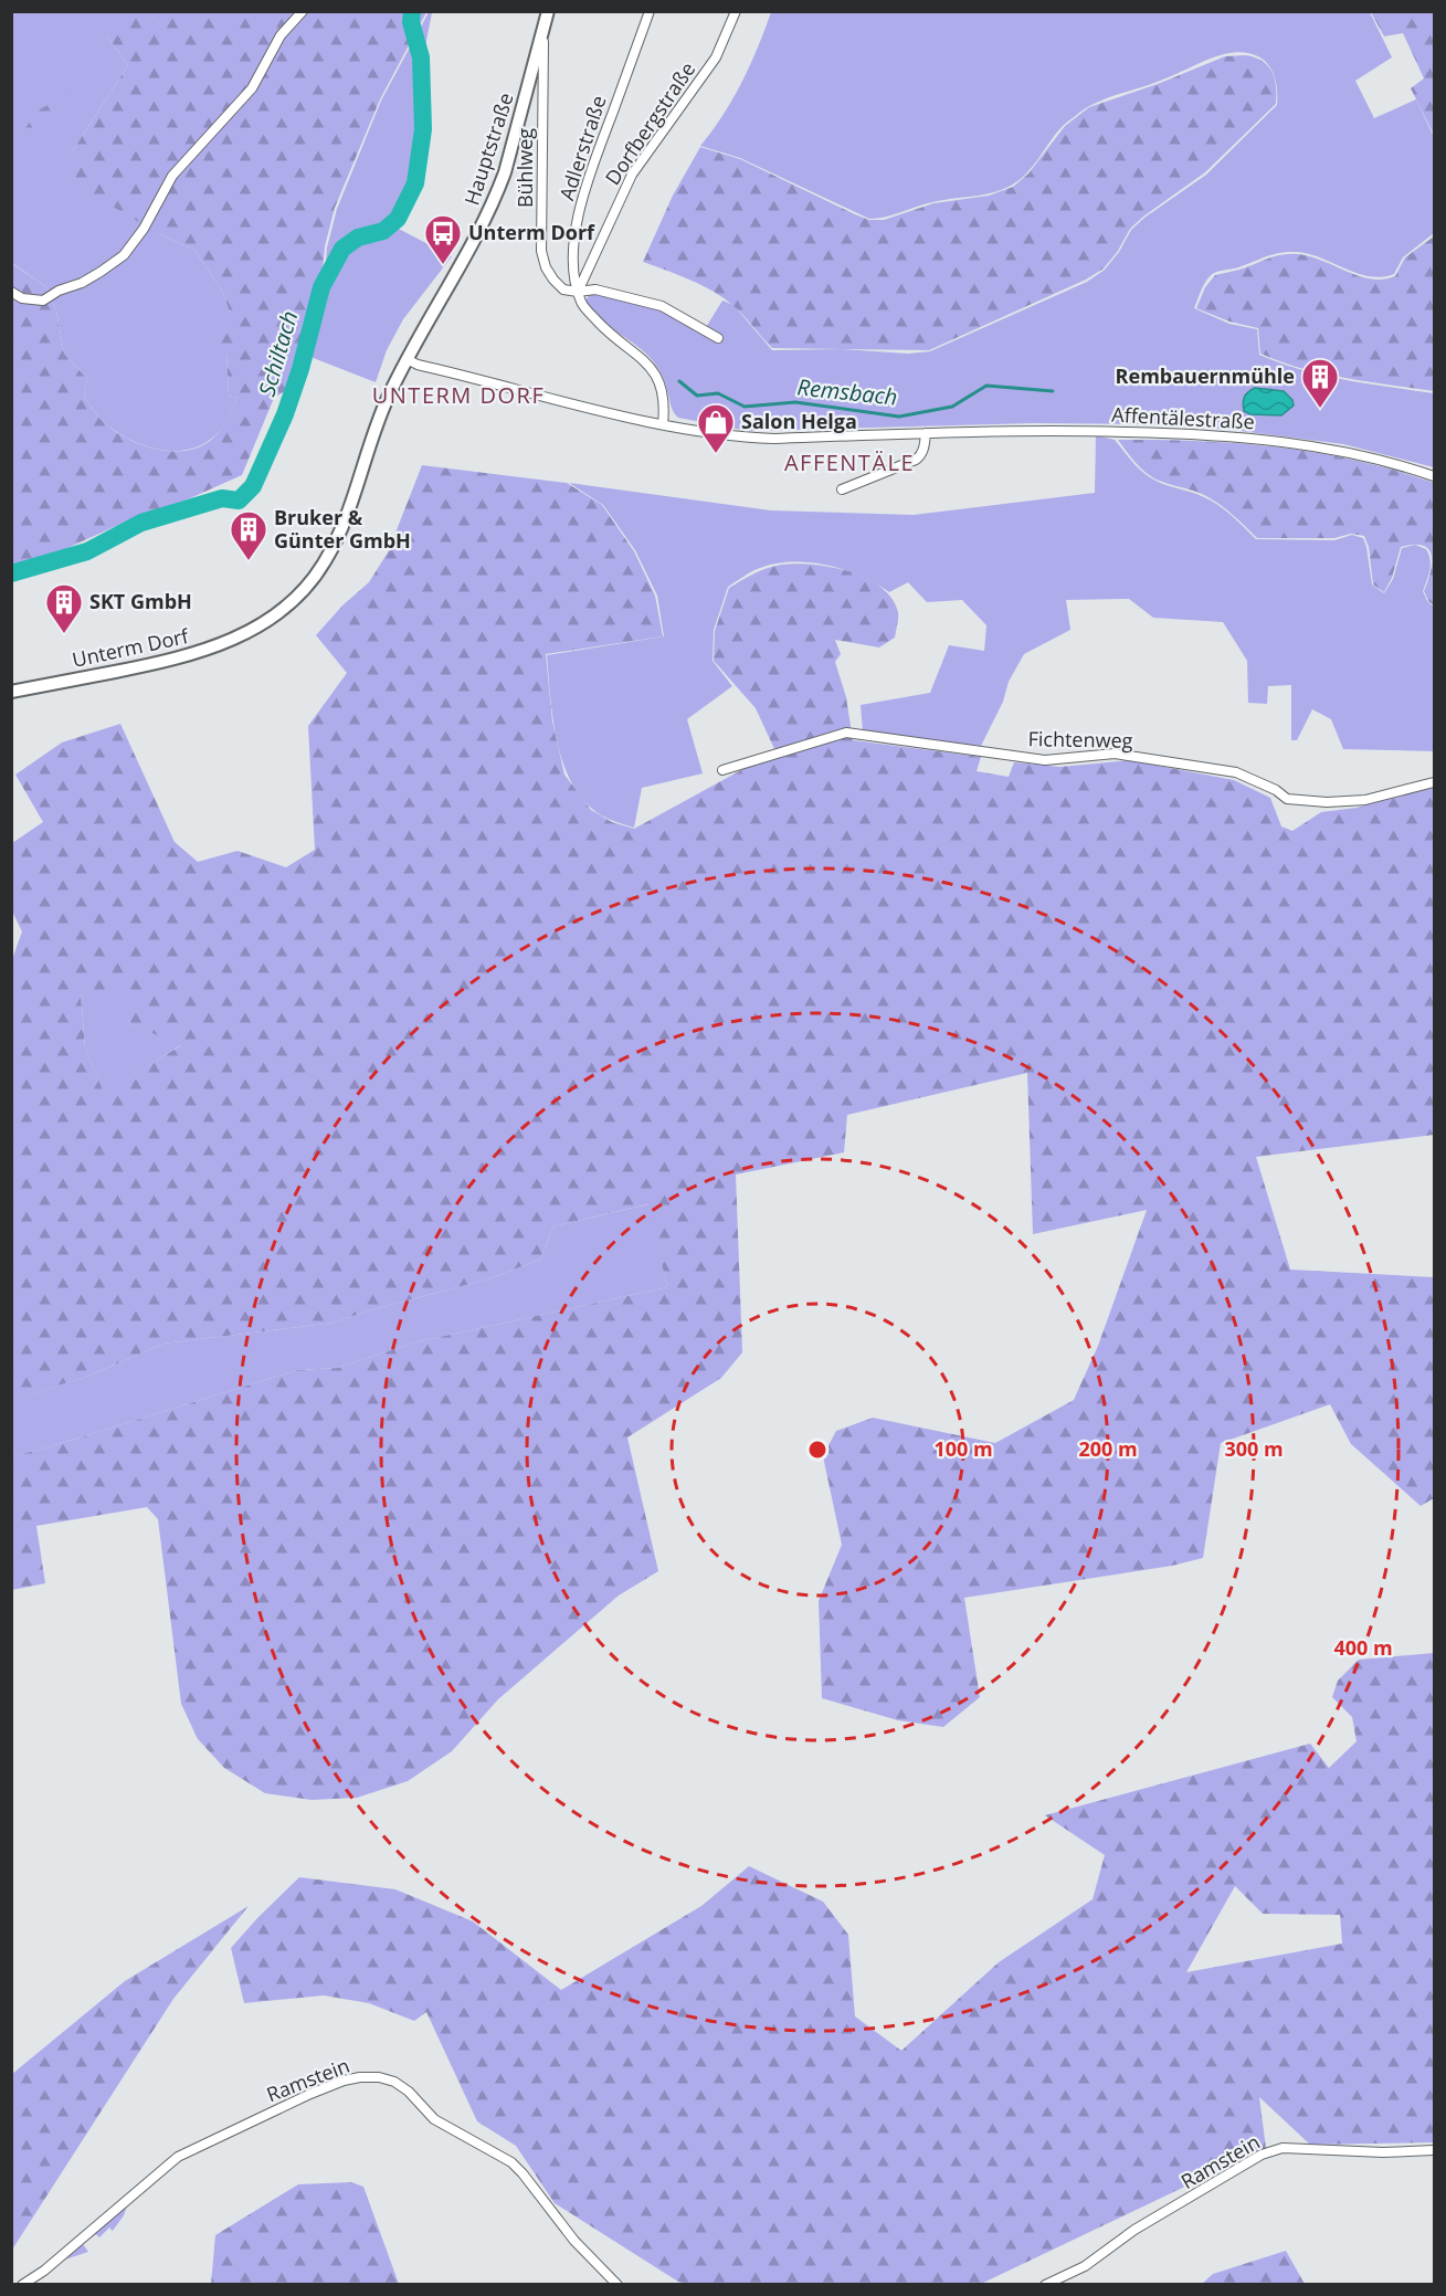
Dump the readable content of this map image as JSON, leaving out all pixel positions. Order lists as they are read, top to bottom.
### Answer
{
  "streets": {
    "main road": ["Hauptstraße", "Unterm Dorf"],
    "street": [
      "Dorfbergstraße",
      "Adlerstraße",
      "Bühlweg",
      "Affentälestraße",
      "Fichtenweg",
      "Ramstein"
    ]
  },
  "crossings": [
    ["Dorfbergstraße", "Adlerstraße"],
    ["Dorfbergstraße", "Bühlweg"],
    ["Adlerstraße", "Bühlweg"],
    ["Adlerstraße", "Affentälestraße"],
    ["Hauptstraße", "Bühlweg"],
    ["Hauptstraße", "Affentälestraße"],
    ["Hauptstraße", "Unterm Dorf"],
    ["Affentälestraße", "Unterm Dorf"]
  ],
  "districts": ["UNTERM DORF", "AFFENTÄLE"],
  "water": ["Schiltach", "Remsbach"],
  "places": {
    "bus stop": ["Unterm Dorf"],
    "building": ["Rembauernmühle", "Bruker & Günter GmbH", "SKT GmbH"],
    "shop": ["Salon Helga"]
  },
  "rings": [
    "100 m",
    "200 m",
    "300 m",
    "400 m"
  ]
}
